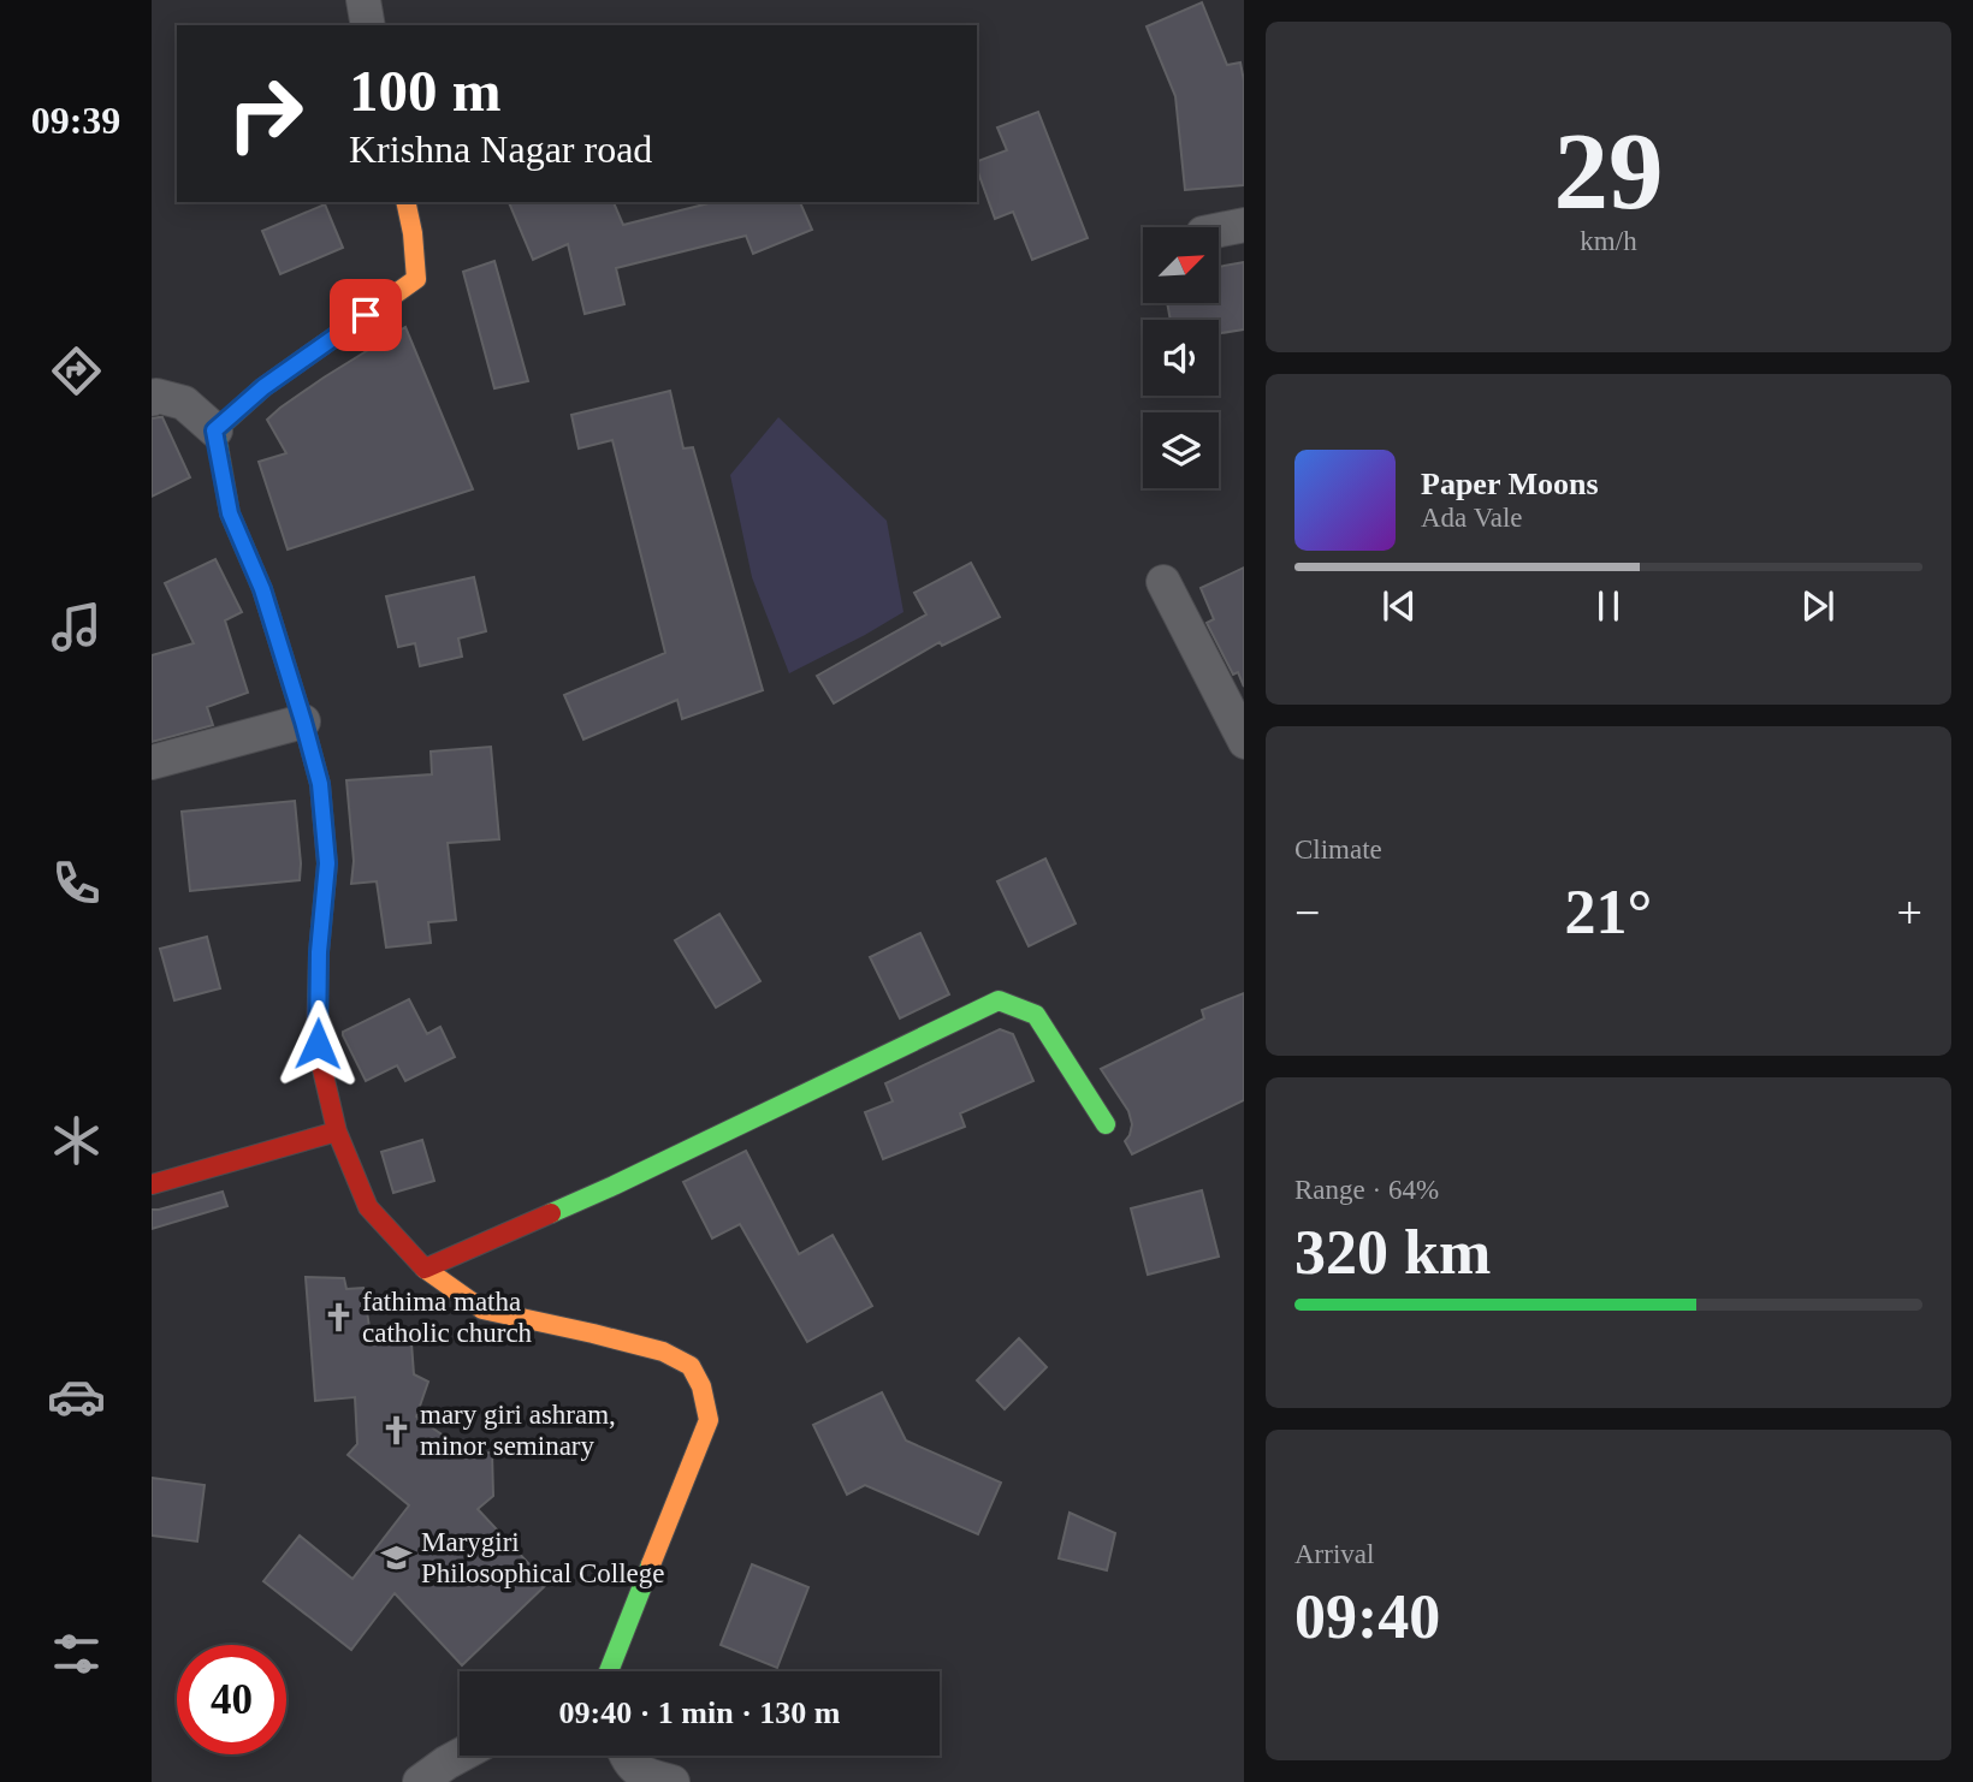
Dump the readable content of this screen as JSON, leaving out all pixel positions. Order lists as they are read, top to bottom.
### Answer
{
  "places": {
    "church": ["fathima matha catholic church", "mary giri ashram, minor seminary"],
    "school or university": ["Marygiri Philosophical College"]
  },
  "north": "top right",
  "page": {
    "tabs": "09:39",
    "tile": [
      ["29", "km/h"],
      "Climate",
      ["Range · 64%", "320 km"],
      ["Arrival", "09:40"]
    ],
    "turn": ["100 m", "Krishna Nagar road"],
    "song": ["Paper Moons", "Ada Vale"],
    "heat": ["−", "21°", "+"],
    "limit": "40",
    "trip": "09:40 · 1 min · 130 m"
  }
}
